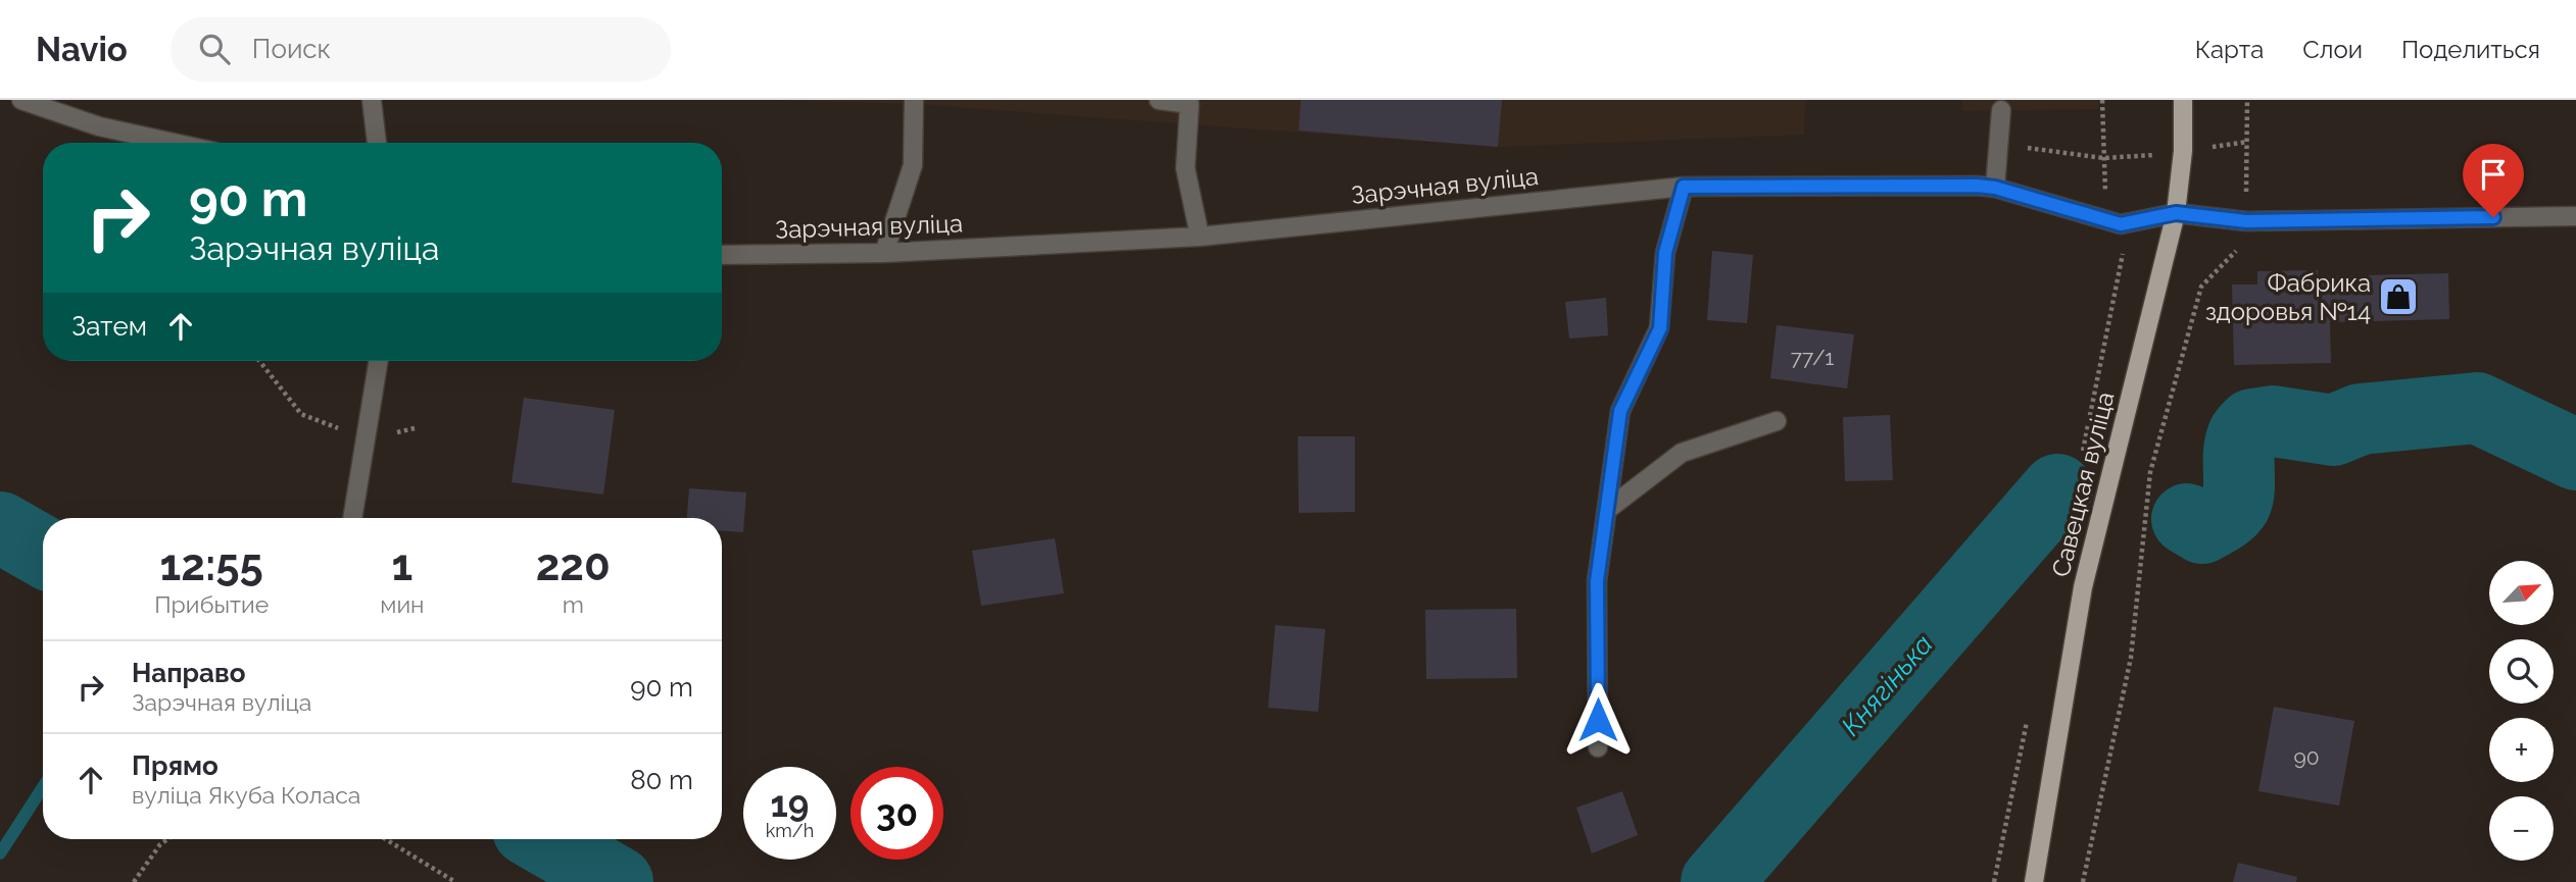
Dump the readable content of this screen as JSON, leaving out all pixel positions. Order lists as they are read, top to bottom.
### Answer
{
  "streets": {
    "main road": ["Савецкая вуліца"],
    "street": ["Зарэчная вуліца"]
  },
  "crossings": [
    ["Зарэчная вуліца", "Савецкая вуліца"]
  ],
  "water": ["Княгінька"],
  "places": {
    "shop": ["Фабрика здоровья №14"]
  },
  "house_numbers": ["77/1", "90"],
  "north": "top right",
  "page": {
    "header": "Navio",
    "search": "Поиск",
    "nav": ["Карта", "Слои", "Поделиться"],
    "turn": ["90 m", "Зарэчная вуліца"],
    "then": "Затем",
    "eta": [
      "12:55",
      "Прибытие",
      "1",
      "мин",
      "220",
      "m"
    ],
    "map_buttons": ["+", "−"],
    "list": [
      {
        "name": "Направо",
        "note": "Зарэчная вуліца",
        "value": "90 m"
      },
      {
        "name": "Прямо",
        "note": "вуліца Якуба Коласа",
        "value": "80 m"
      }
    ],
    "speed": "19 km/h",
    "limit": "30"
  }
}
